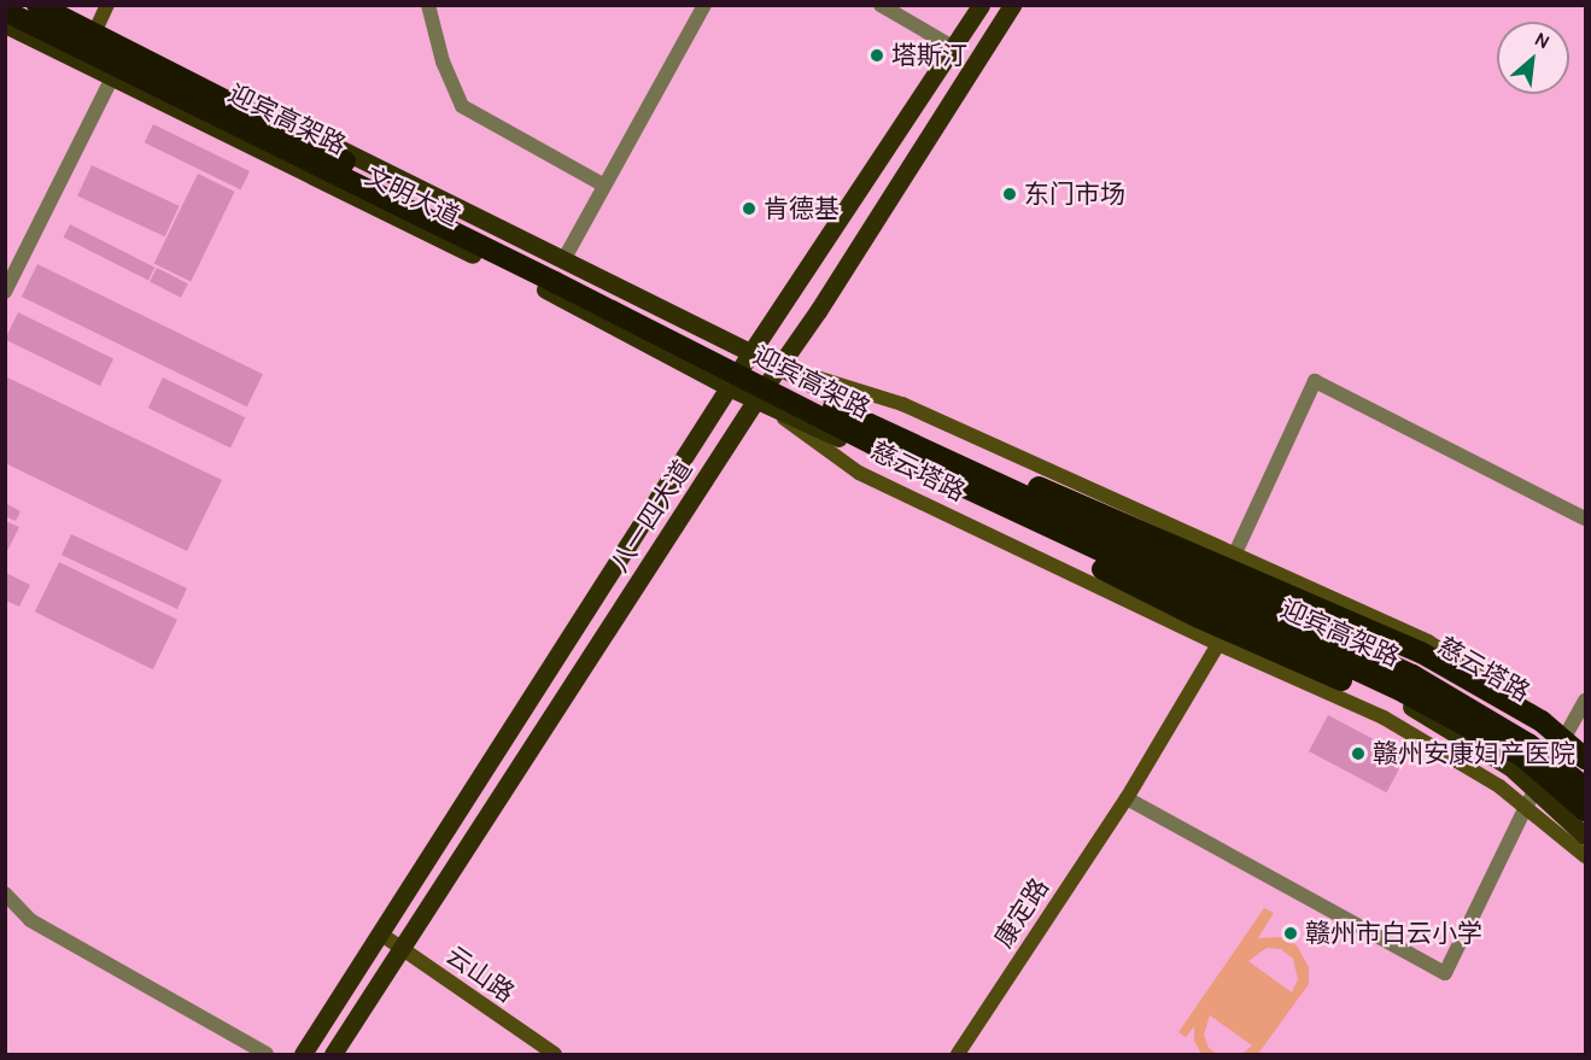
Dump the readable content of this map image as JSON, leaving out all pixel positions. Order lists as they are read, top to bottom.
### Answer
{
  "streets": {
    "highway": ["迎宾高架路"],
    "main road": ["文明大道", "慈云塔路", "八一四大道"],
    "street": ["康定路", "云山路"]
  },
  "crossings": [
    ["文明大道", "慈云塔路"],
    ["文明大道", "八一四大道"],
    ["慈云塔路", "八一四大道"],
    ["慈云塔路", "康定路"],
    ["八一四大道", "云山路"]
  ],
  "places": [
    "塔斯汀",
    "东门市场",
    "肯德基",
    "赣州安康妇产医院",
    "赣州市白云小学"
  ],
  "north": "top right"
}
